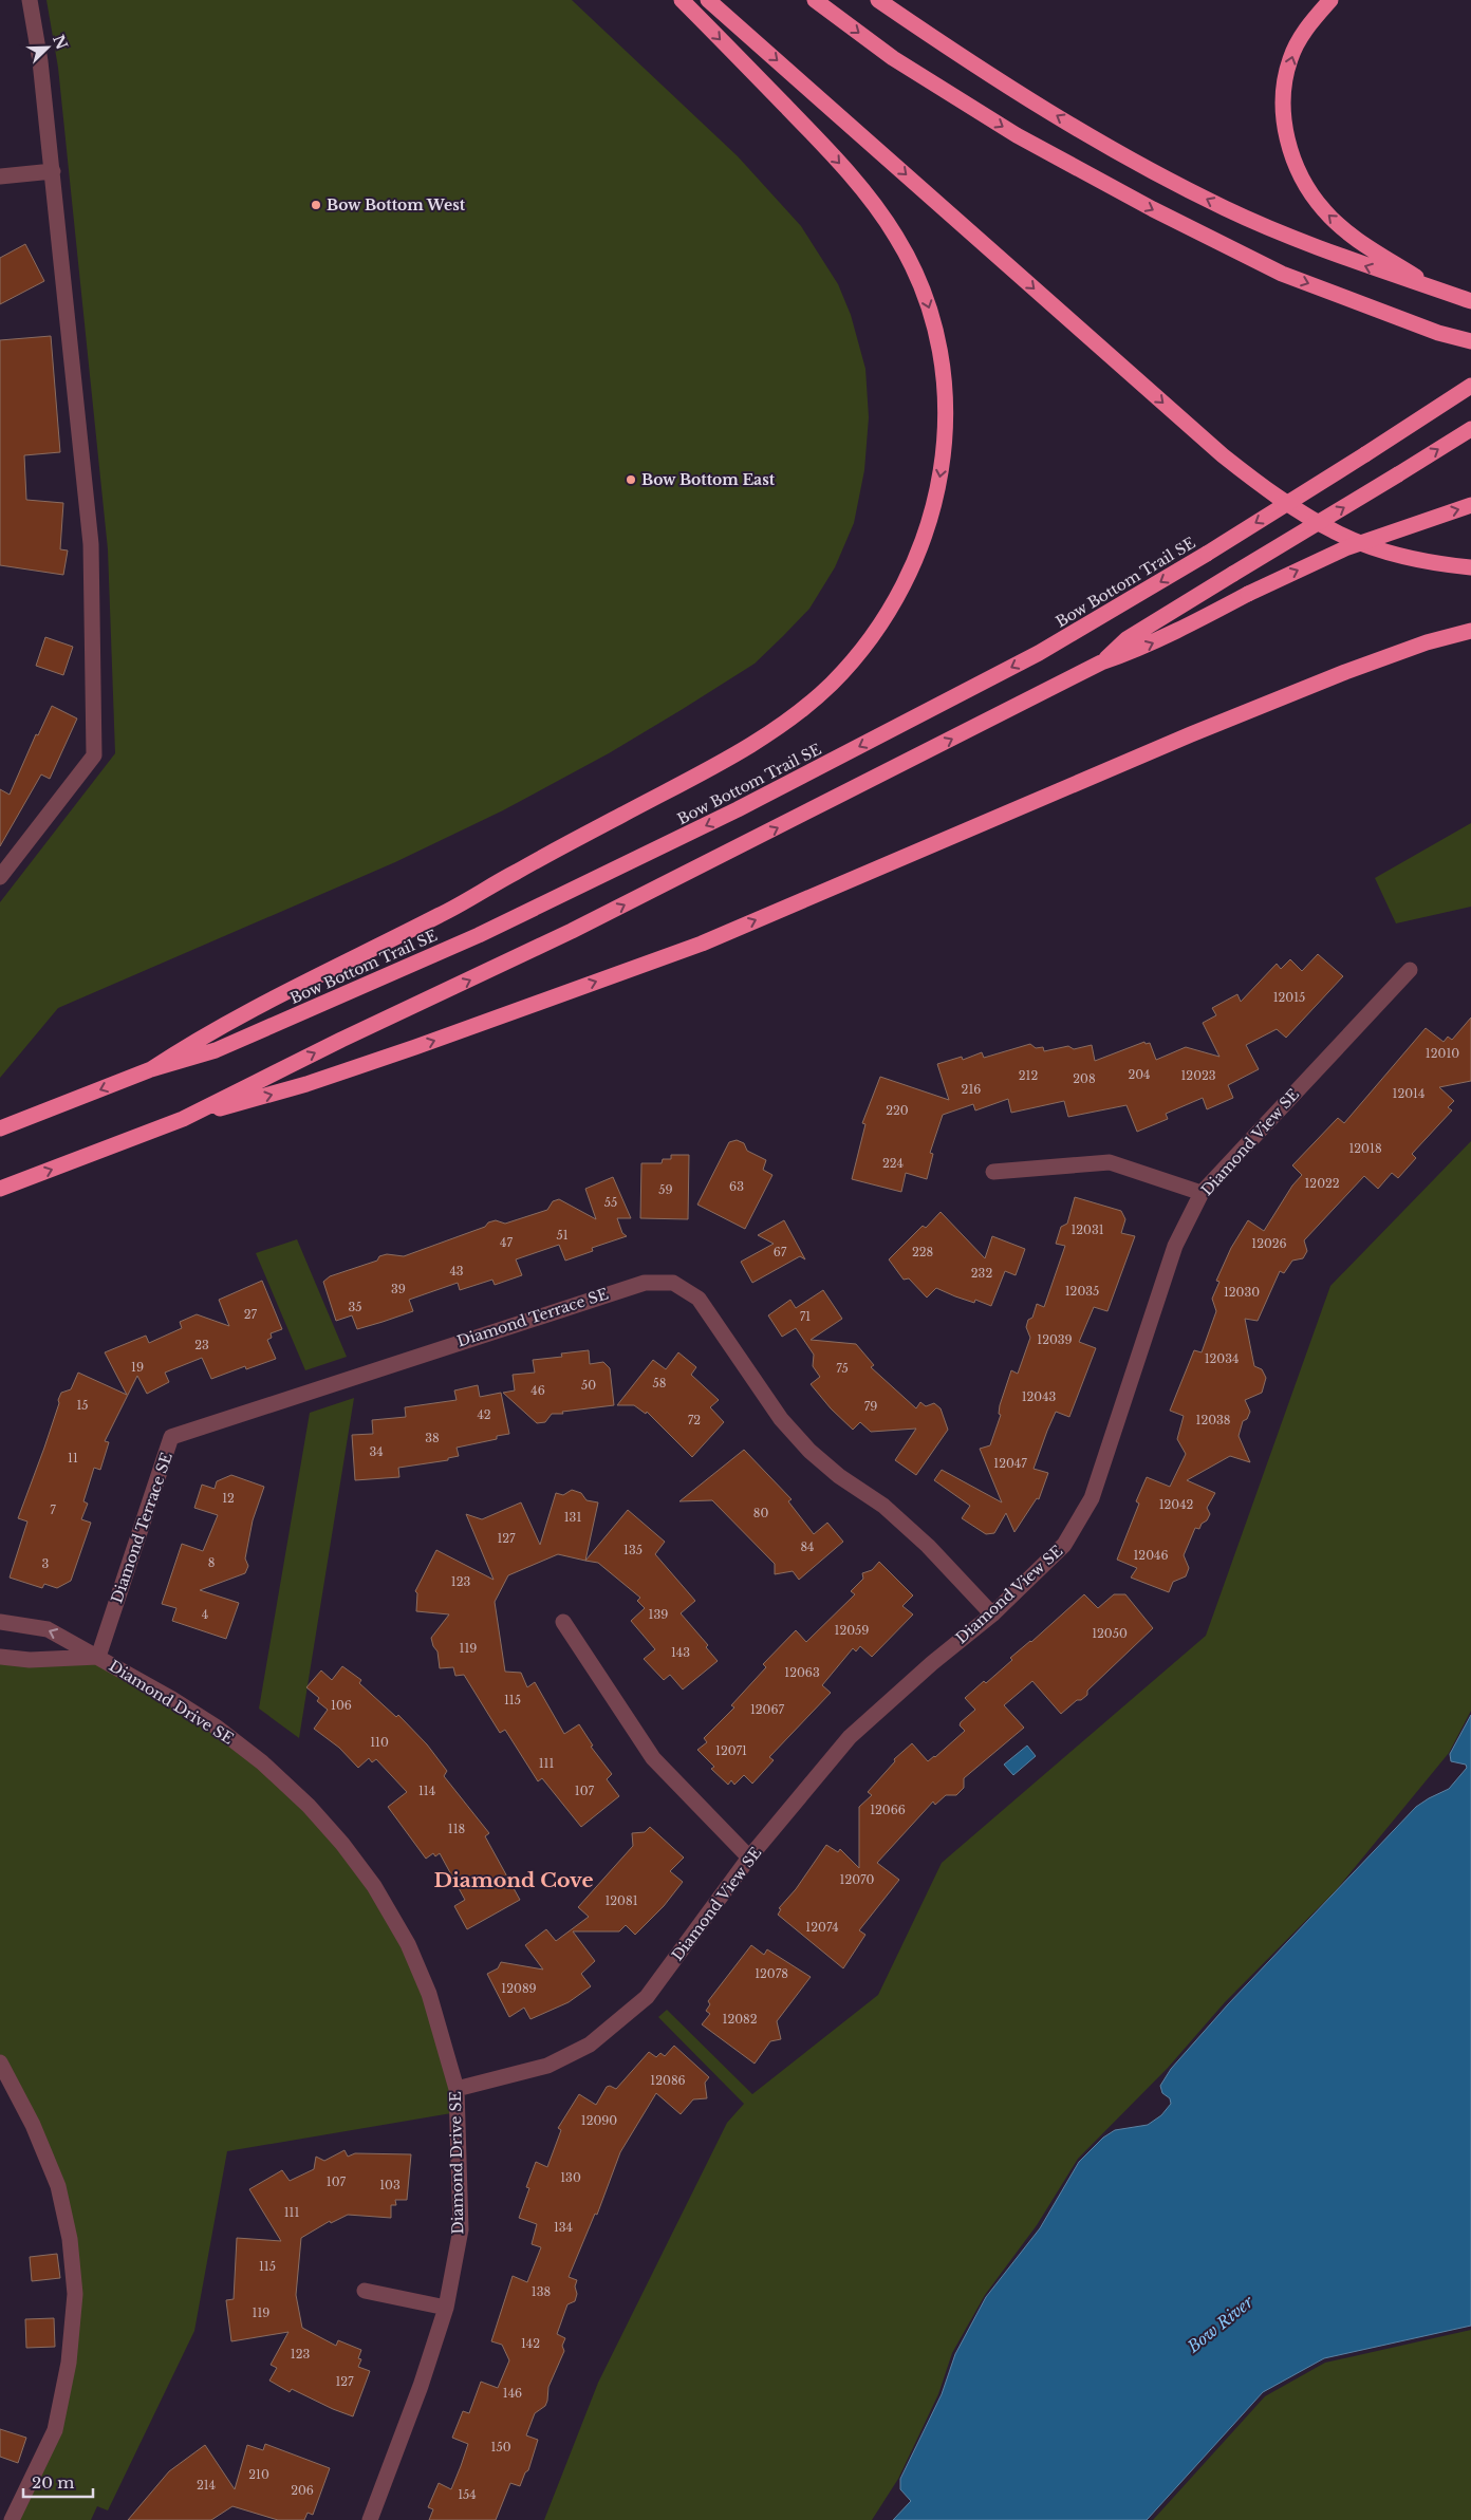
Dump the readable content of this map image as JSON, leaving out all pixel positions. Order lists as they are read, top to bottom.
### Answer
{
  "streets": {
    "highway": ["Bow Bottom Trail SE"],
    "street": ["Diamond View SE", "Diamond Terrace SE", "Diamond Drive SE"]
  },
  "crossings": [
    ["Diamond View SE", "Diamond Terrace SE"],
    ["Diamond View SE", "Diamond Drive SE"],
    ["Diamond Terrace SE", "Diamond Drive SE"]
  ],
  "districts": ["Diamond Cove"],
  "water": ["Bow River"],
  "places": ["Bow Bottom West", "Bow Bottom East"],
  "house_numbers": [
    "12015",
    "12010",
    "204",
    "212",
    "12023",
    "208",
    "216",
    "12014",
    "220",
    "12018",
    "224",
    "12022",
    "63",
    "59",
    "55",
    "12031",
    "51",
    "47",
    "12026",
    "67",
    "228",
    "43",
    "232",
    "39",
    "12035",
    "12030",
    "35",
    "27",
    "71",
    "12039",
    "23",
    "12034",
    "19",
    "75",
    "58",
    "50",
    "46",
    "12043",
    "15",
    "79",
    "42",
    "72",
    "12038",
    "38",
    "34",
    "11",
    "12047",
    "12",
    "12042",
    "7",
    "80",
    "131",
    "127",
    "84",
    "135",
    "12046",
    "8",
    "3",
    "123",
    "4",
    "139",
    "12059",
    "12050",
    "119",
    "143",
    "12063",
    "115",
    "106",
    "12067",
    "110",
    "12071",
    "111",
    "114",
    "107",
    "12066",
    "118",
    "12070",
    "12081",
    "12074",
    "12078",
    "12089",
    "12082",
    "12086",
    "12090",
    "130",
    "107",
    "103",
    "111",
    "134",
    "115",
    "138",
    "119",
    "142",
    "123",
    "127",
    "146",
    "150",
    "210",
    "214",
    "206",
    "154"
  ],
  "scale_bar": "20 m",
  "north": "top right"
}
